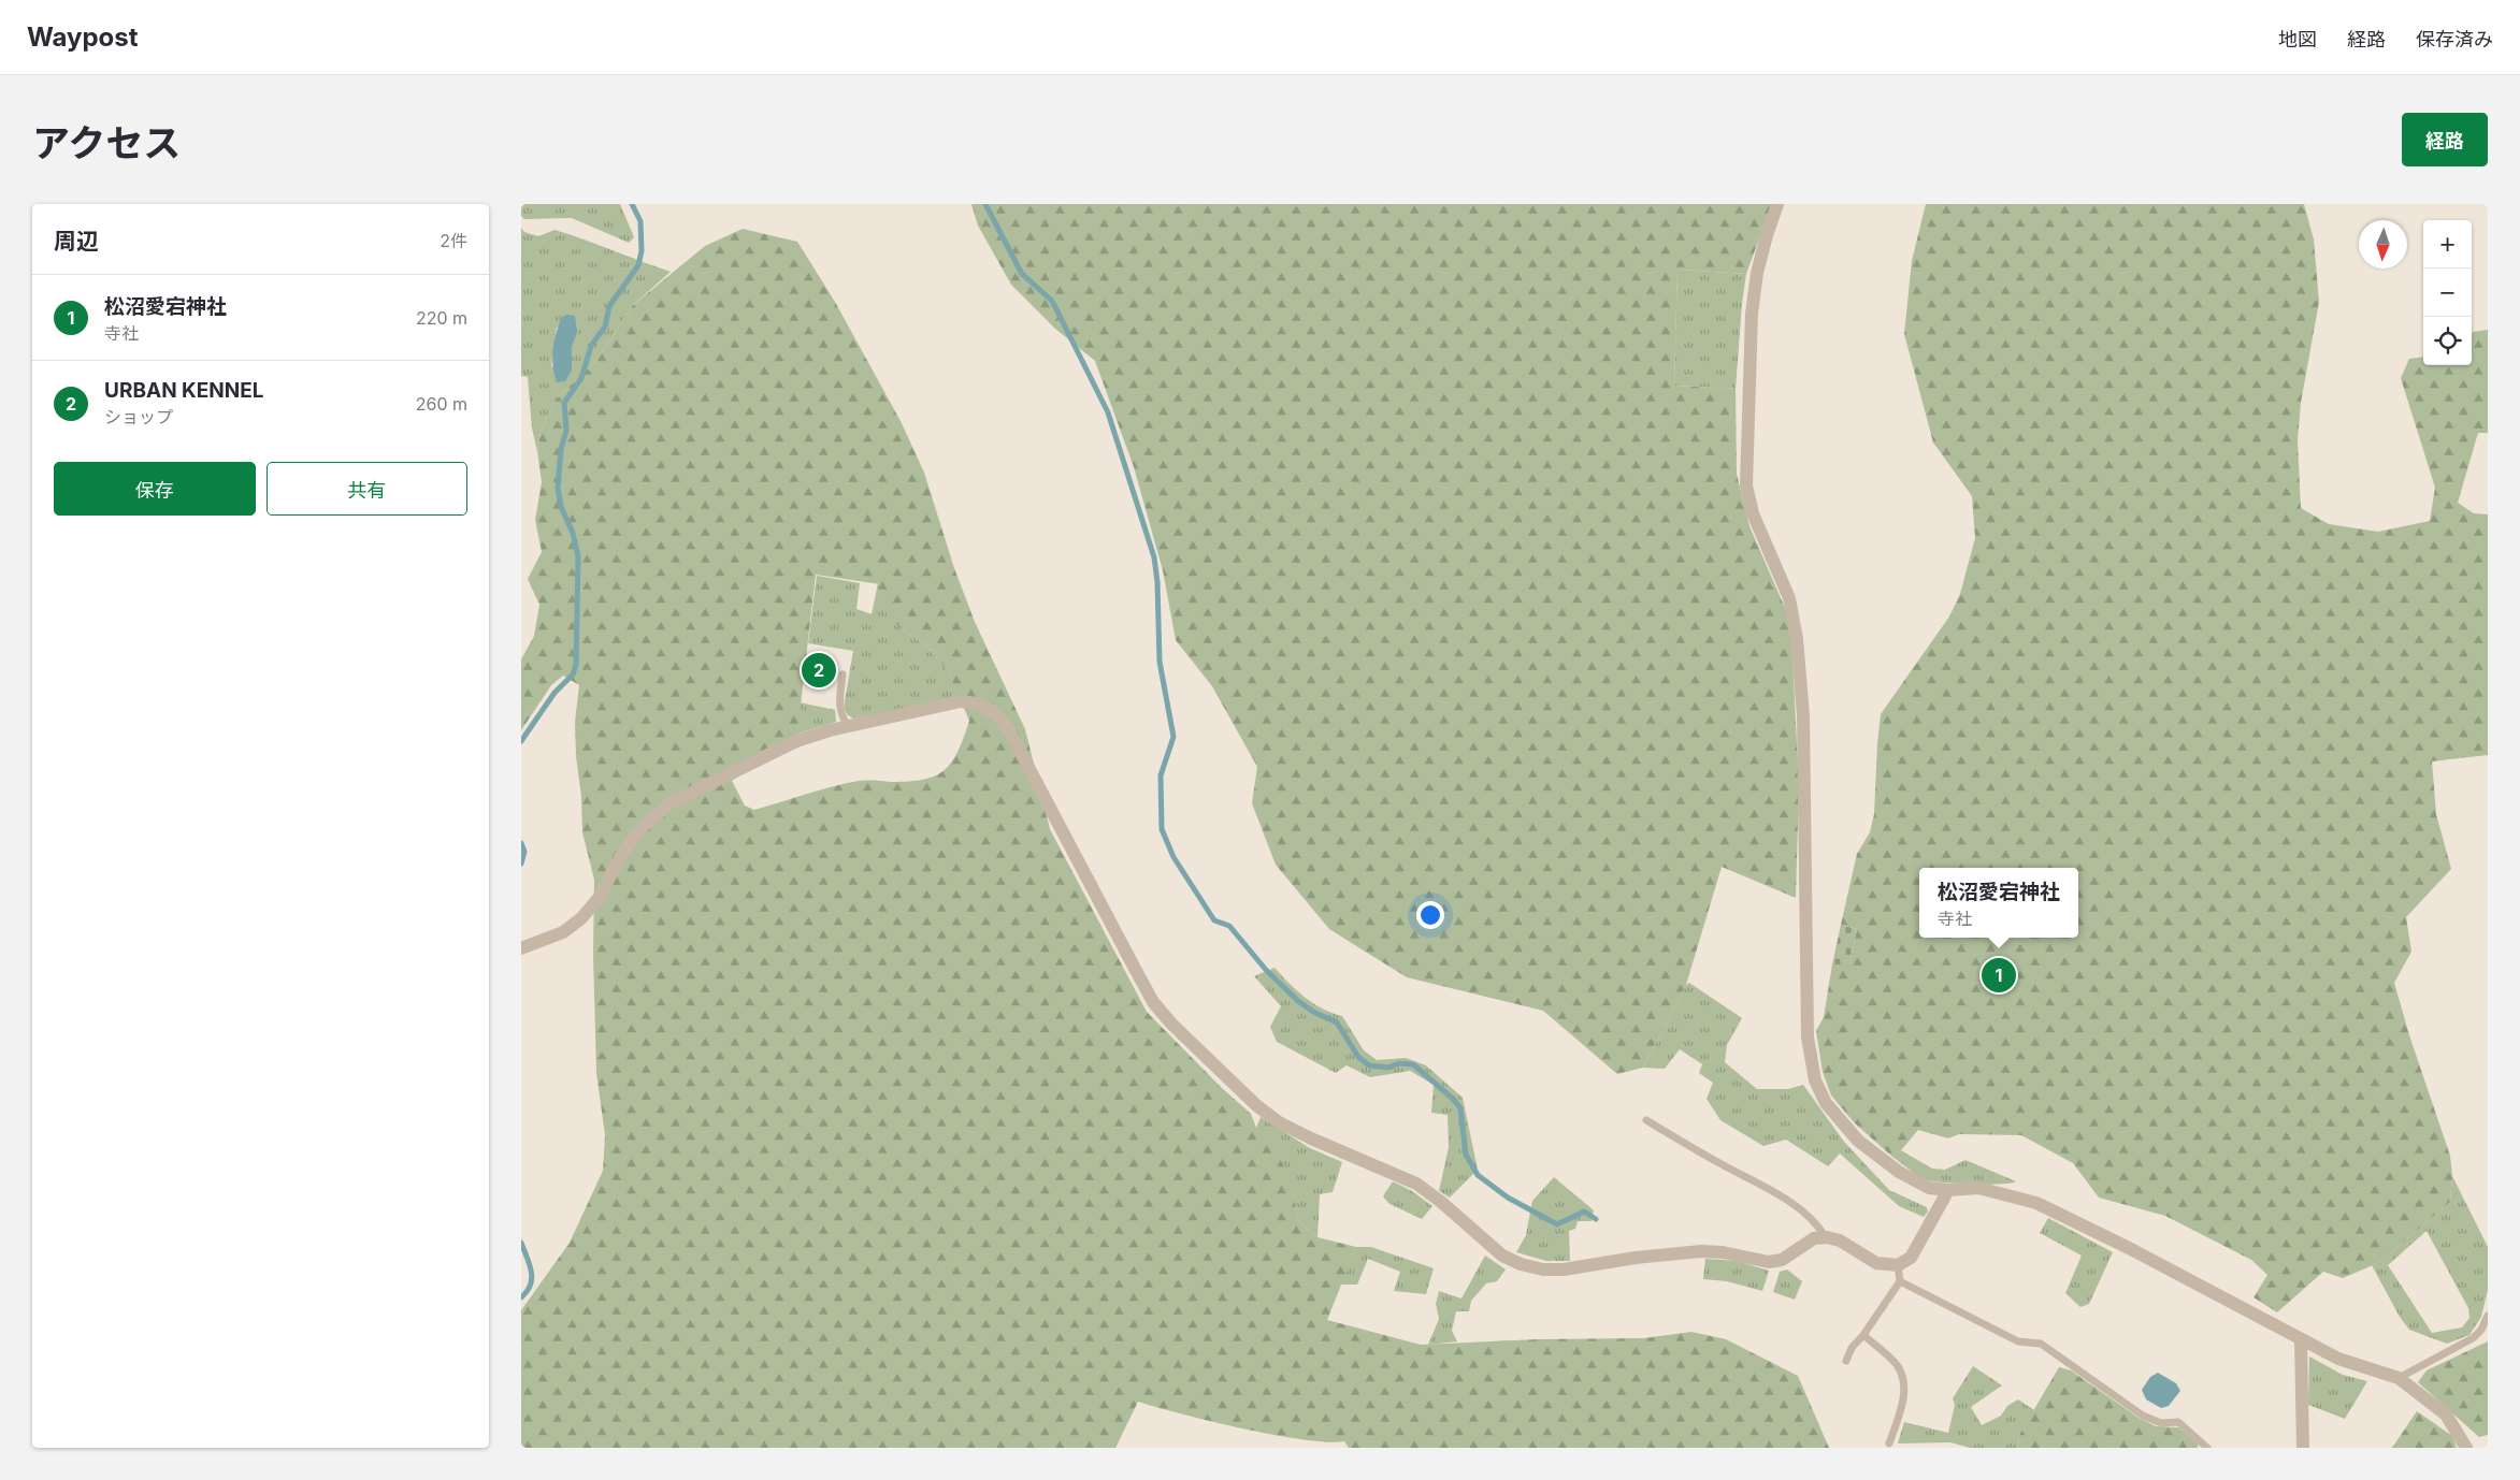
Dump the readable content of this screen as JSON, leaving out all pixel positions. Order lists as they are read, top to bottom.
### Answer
{
  "north": "bottom",
  "page": {
    "header": "Waypost",
    "nav": ["地図", "経路", "保存済み"],
    "title": "アクセス",
    "buttons": [
      "経路",
      ["保存", "共有"]
    ],
    "heading": ["周辺", "2件"],
    "map_buttons": ["+", "−"],
    "list": [
      {
        "mark": "1",
        "name": "松沼愛宕神社",
        "note": "寺社",
        "value": "220 m"
      },
      {
        "mark": "2",
        "name": "URBAN KENNEL",
        "note": "ショップ",
        "value": "260 m"
      }
    ],
    "pins": ["2", "1"],
    "popup": ["松沼愛宕神社", "寺社"]
  }
}
